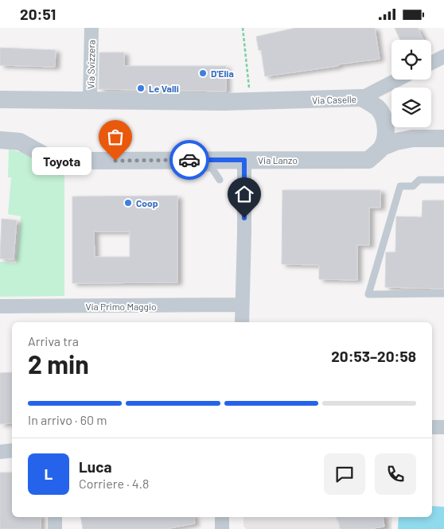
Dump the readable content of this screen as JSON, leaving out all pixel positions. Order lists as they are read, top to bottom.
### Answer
{
  "streets": {
    "street": [
      "Via Svizzera",
      "Via Caselle",
      "Via Lanzo",
      "Via Primo Maggio"
    ]
  },
  "places": [
    "D'Elia",
    "Le Valli",
    "Toyota",
    "Coop"
  ],
  "page": {
    "status": "20:51",
    "bubble": "Toyota",
    "heading": ["2 min", "Arriva tra", "20:53–20:58"],
    "panel": ["Luca", "Corriere · 4.8"],
    "bar": "In arrivo · 60 m",
    "round": "L"
  }
}
